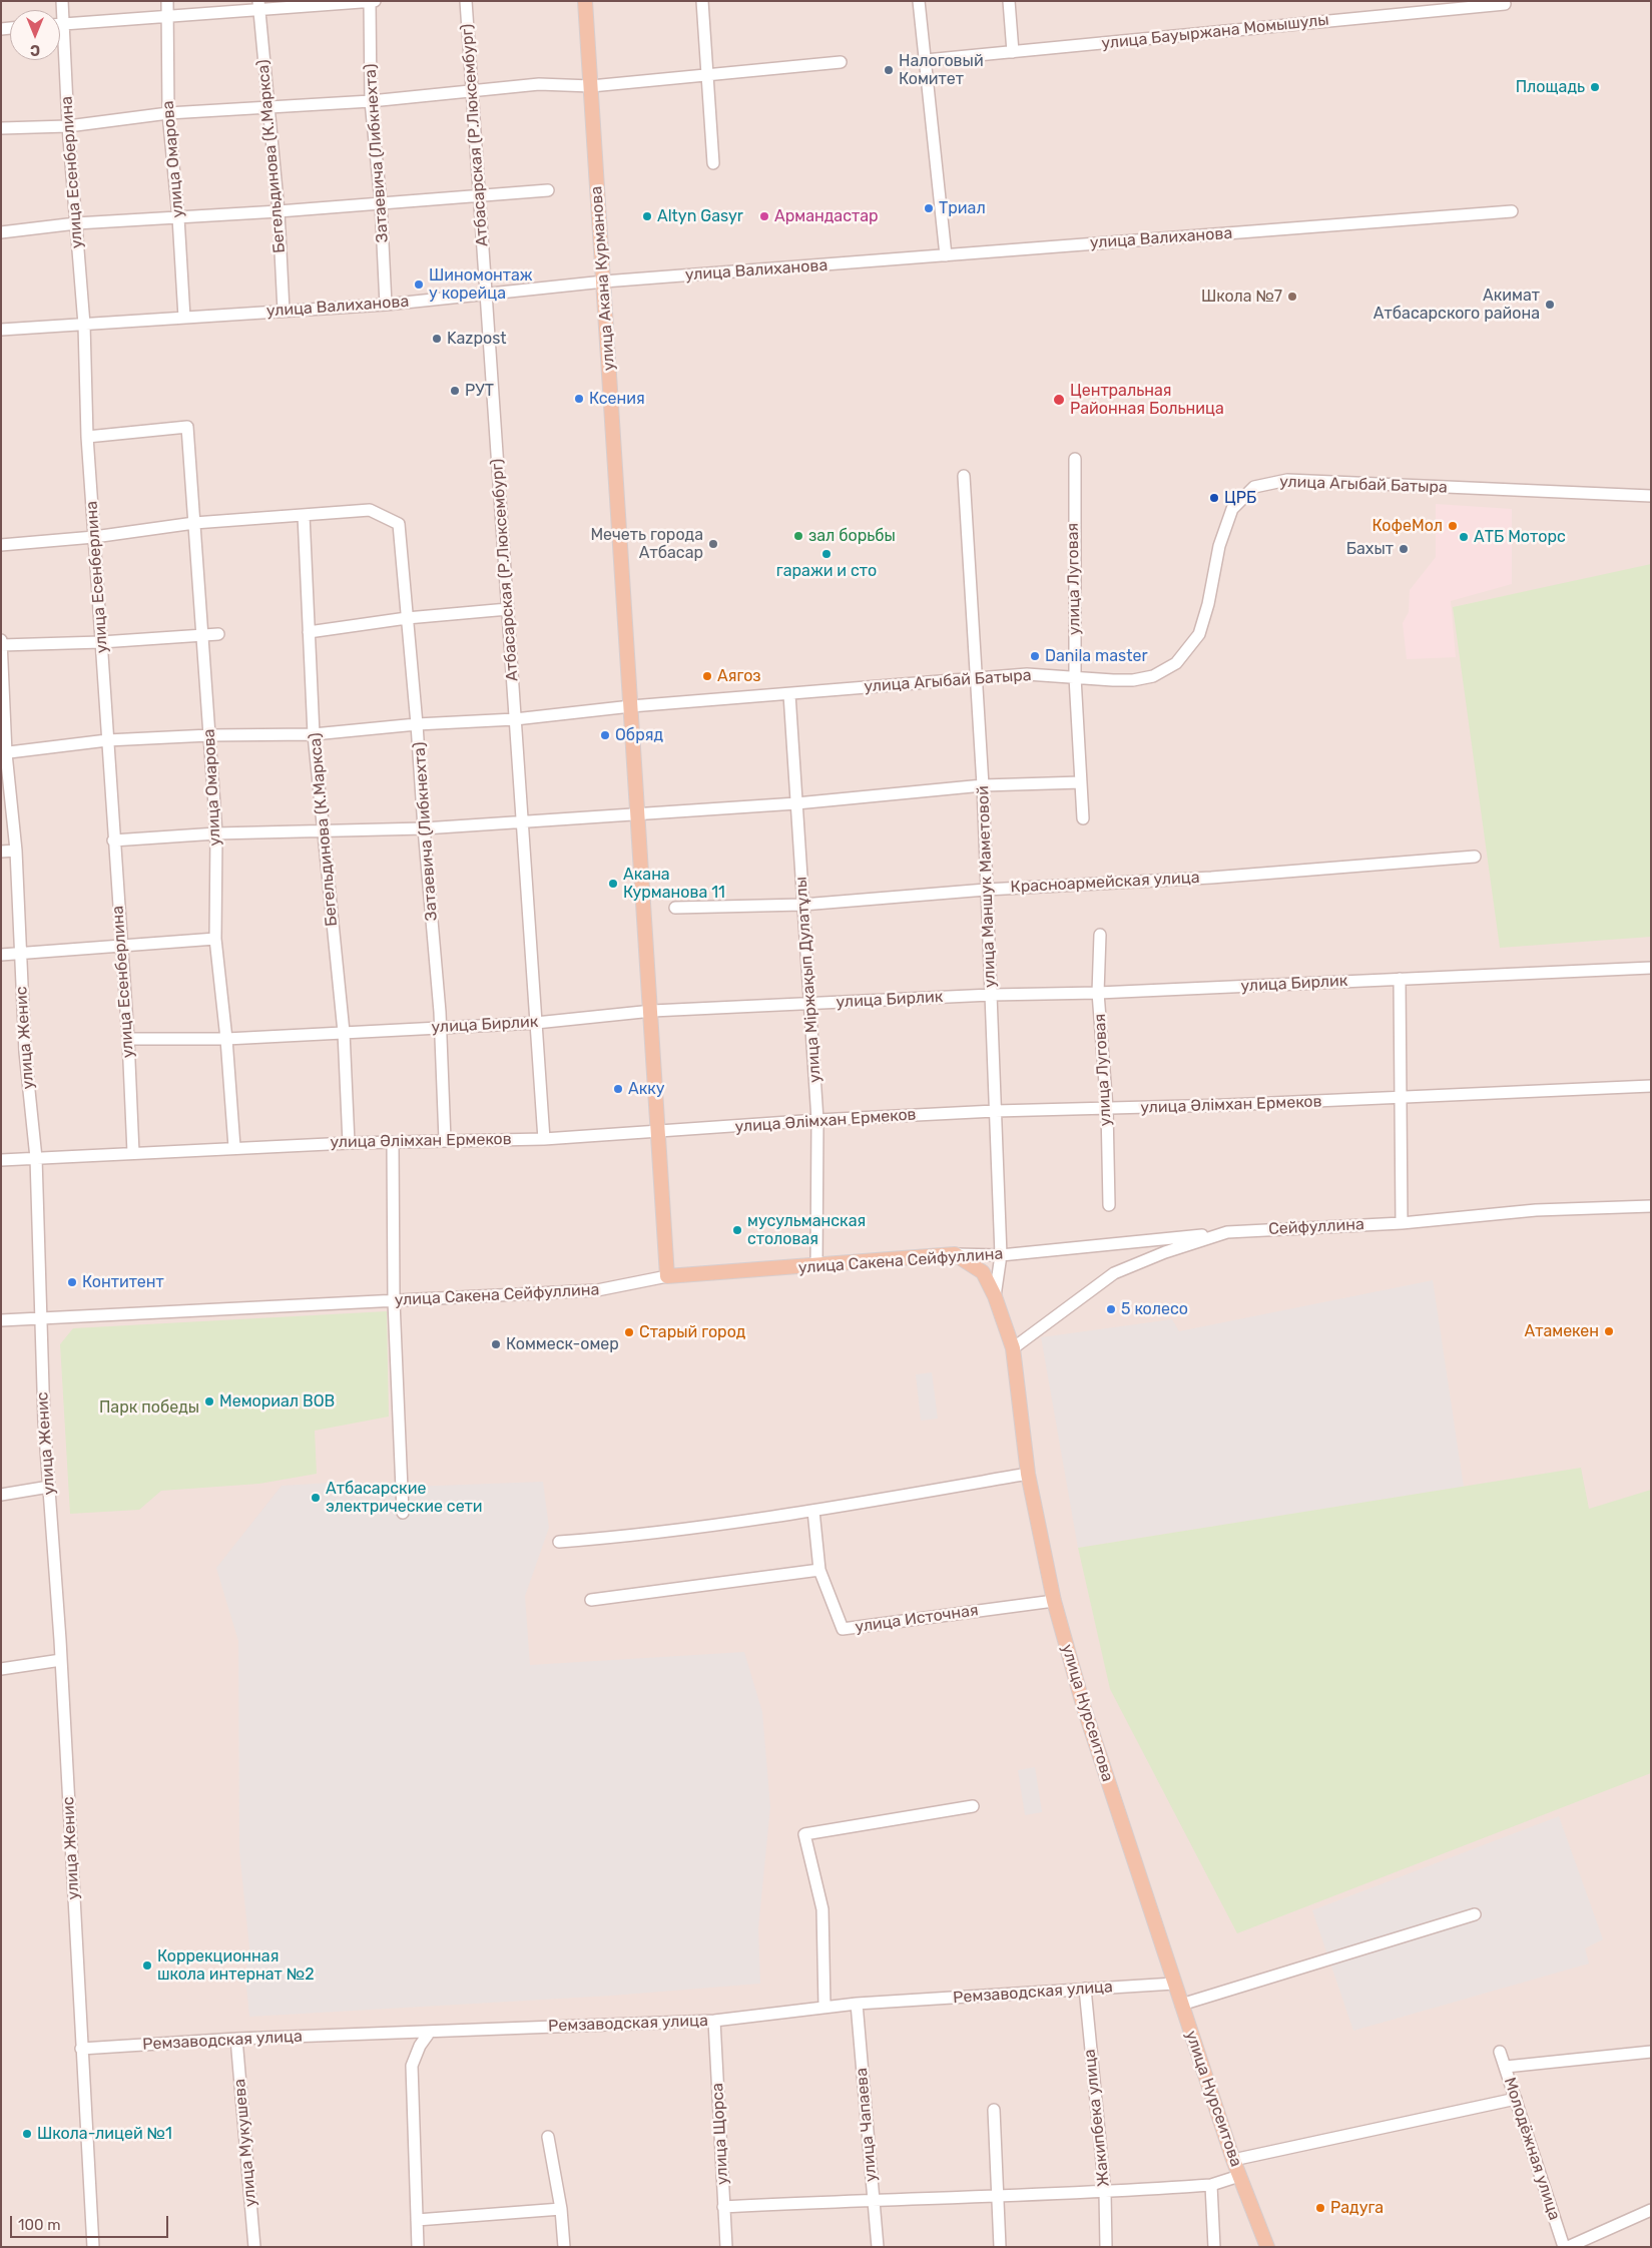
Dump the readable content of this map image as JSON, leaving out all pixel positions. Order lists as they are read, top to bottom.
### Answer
{
  "streets": {
    "main road": ["улица Акана Курманова", "улица Сакена Сейфуллина", "улица Нурсеитова"],
    "street": [
      "улица Бауыржана Момышулы",
      "Атбасарская (Р.Люксембург)",
      "Затаевича (Либкнехта)",
      "Бегельдинова (К.Маркса)",
      "улица Омарова",
      "улица Есенберлина",
      "улица Валиханова",
      "улица Агыбай Батыра",
      "улица Луговая",
      "Красноармейская улица",
      "улица Маншук Маметовой",
      "улица Міржақып Дулатұлы",
      "улица Бирлик",
      "улица Женис",
      "улица Әлімхан Ермеков",
      "Сейфуллина",
      "улица Источная",
      "Ремзаводская улица",
      "Жакипбека улица",
      "улица Чапаева",
      "улица Щорса",
      "улица Мукушева",
      "Молодёжная улица"
    ]
  },
  "crossings": [
    ["Атбасарская (Р.Люксембург)", "улица Валиханова"],
    ["Атбасарская (Р.Люксембург)", "улица Агыбай Батыра"],
    ["Атбасарская (Р.Люксембург)", "улица Бирлик"],
    ["Атбасарская (Р.Люксембург)", "улица Әлімхан Ермеков"],
    ["Затаевича (Либкнехта)", "Бегельдинова (К.Маркса)"],
    ["Затаевича (Либкнехта)", "улица Валиханова"],
    ["Затаевича (Либкнехта)", "улица Агыбай Батыра"],
    ["Затаевича (Либкнехта)", "улица Бирлик"],
    ["Затаевича (Либкнехта)", "улица Әлімхан Ермеков"],
    ["Бегельдинова (К.Маркса)", "улица Валиханова"],
    ["Бегельдинова (К.Маркса)", "улица Агыбай Батыра"],
    ["Бегельдинова (К.Маркса)", "улица Бирлик"],
    ["Бегельдинова (К.Маркса)", "улица Әлімхан Ермеков"],
    ["улица Омарова", "улица Есенберлина"],
    ["улица Омарова", "улица Валиханова"],
    ["улица Омарова", "улица Агыбай Батыра"],
    ["улица Омарова", "улица Бирлик"],
    ["улица Омарова", "улица Әлімхан Ермеков"],
    ["улица Есенберлина", "улица Валиханова"],
    ["улица Есенберлина", "улица Агыбай Батыра"],
    ["улица Есенберлина", "улица Бирлик"],
    ["улица Есенберлина", "улица Әлімхан Ермеков"],
    ["улица Валиханова", "улица Акана Курманова"],
    ["улица Акана Курманова", "улица Агыбай Батыра"],
    ["улица Акана Курманова", "улица Бирлик"],
    ["улица Акана Курманова", "улица Әлімхан Ермеков"],
    ["улица Акана Курманова", "улица Сакена Сейфуллина"],
    ["улица Агыбай Батыра", "улица Луговая"],
    ["улица Агыбай Батыра", "улица Маншук Маметовой"],
    ["улица Агыбай Батыра", "улица Міржақып Дулатұлы"],
    ["улица Агыбай Батыра", "улица Женис"],
    ["улица Луговая", "улица Бирлик"],
    ["улица Луговая", "улица Әлімхан Ермеков"],
    ["Красноармейская улица", "улица Маншук Маметовой"],
    ["Красноармейская улица", "улица Міржақып Дулатұлы"],
    ["улица Маншук Маметовой", "улица Бирлик"],
    ["улица Маншук Маметовой", "улица Әлімхан Ермеков"],
    ["улица Маншук Маметовой", "улица Сакена Сейфуллина"],
    ["улица Маншук Маметовой", "улица Нурсеитова"],
    ["улица Міржақып Дулатұлы", "улица Бирлик"],
    ["улица Міржақып Дулатұлы", "улица Әлімхан Ермеков"],
    ["улица Міржақып Дулатұлы", "улица Сакена Сейфуллина"],
    ["улица Женис", "улица Әлімхан Ермеков"],
    ["улица Женис", "улица Сакена Сейфуллина"],
    ["улица Женис", "Ремзаводская улица"],
    ["Сейфуллина", "улица Сакена Сейфуллина"],
    ["Сейфуллина", "улица Нурсеитова"],
    ["улица Сакена Сейфуллина", "улица Нурсеитова"],
    ["улица Источная", "улица Нурсеитова"],
    ["улица Нурсеитова", "Ремзаводская улица"],
    ["Ремзаводская улица", "Жакипбека улица"],
    ["Ремзаводская улица", "улица Чапаева"],
    ["Ремзаводская улица", "улица Щорса"],
    ["Ремзаводская улица", "улица Мукушева"]
  ],
  "parks": ["Парк победы"],
  "places": [
    "Налоговый Комитет",
    "Площадь",
    "Триал",
    "Altyn Gasyr",
    "Армандастар",
    "Шиномонтаж у корейца",
    "Школа №7",
    "Акимат Атбасарского района",
    "Kazpost",
    "РУТ",
    "Ксения",
    "Центральная Районная Больница",
    "ЦРБ",
    "КофеМол",
    "зал борьбы",
    "АТБ Моторс",
    "Мечеть города Атбасар",
    "Бахыт",
    "гаражи и сто",
    "Danila master",
    "Аягоз",
    "Обряд",
    "Акана Курманова 11",
    "Акку",
    "мусульманская столовая",
    "Контитент",
    "5 колесо",
    "Атамекен",
    "Старый город",
    "Коммеск-омер",
    "Мемориал ВОВ",
    "Атбасарские электрические сети",
    "Коррекционная школа интернат №2",
    "Школа-лицей №1",
    "Радуга"
  ],
  "scale_bar": "100 m",
  "north": "bottom"
}
